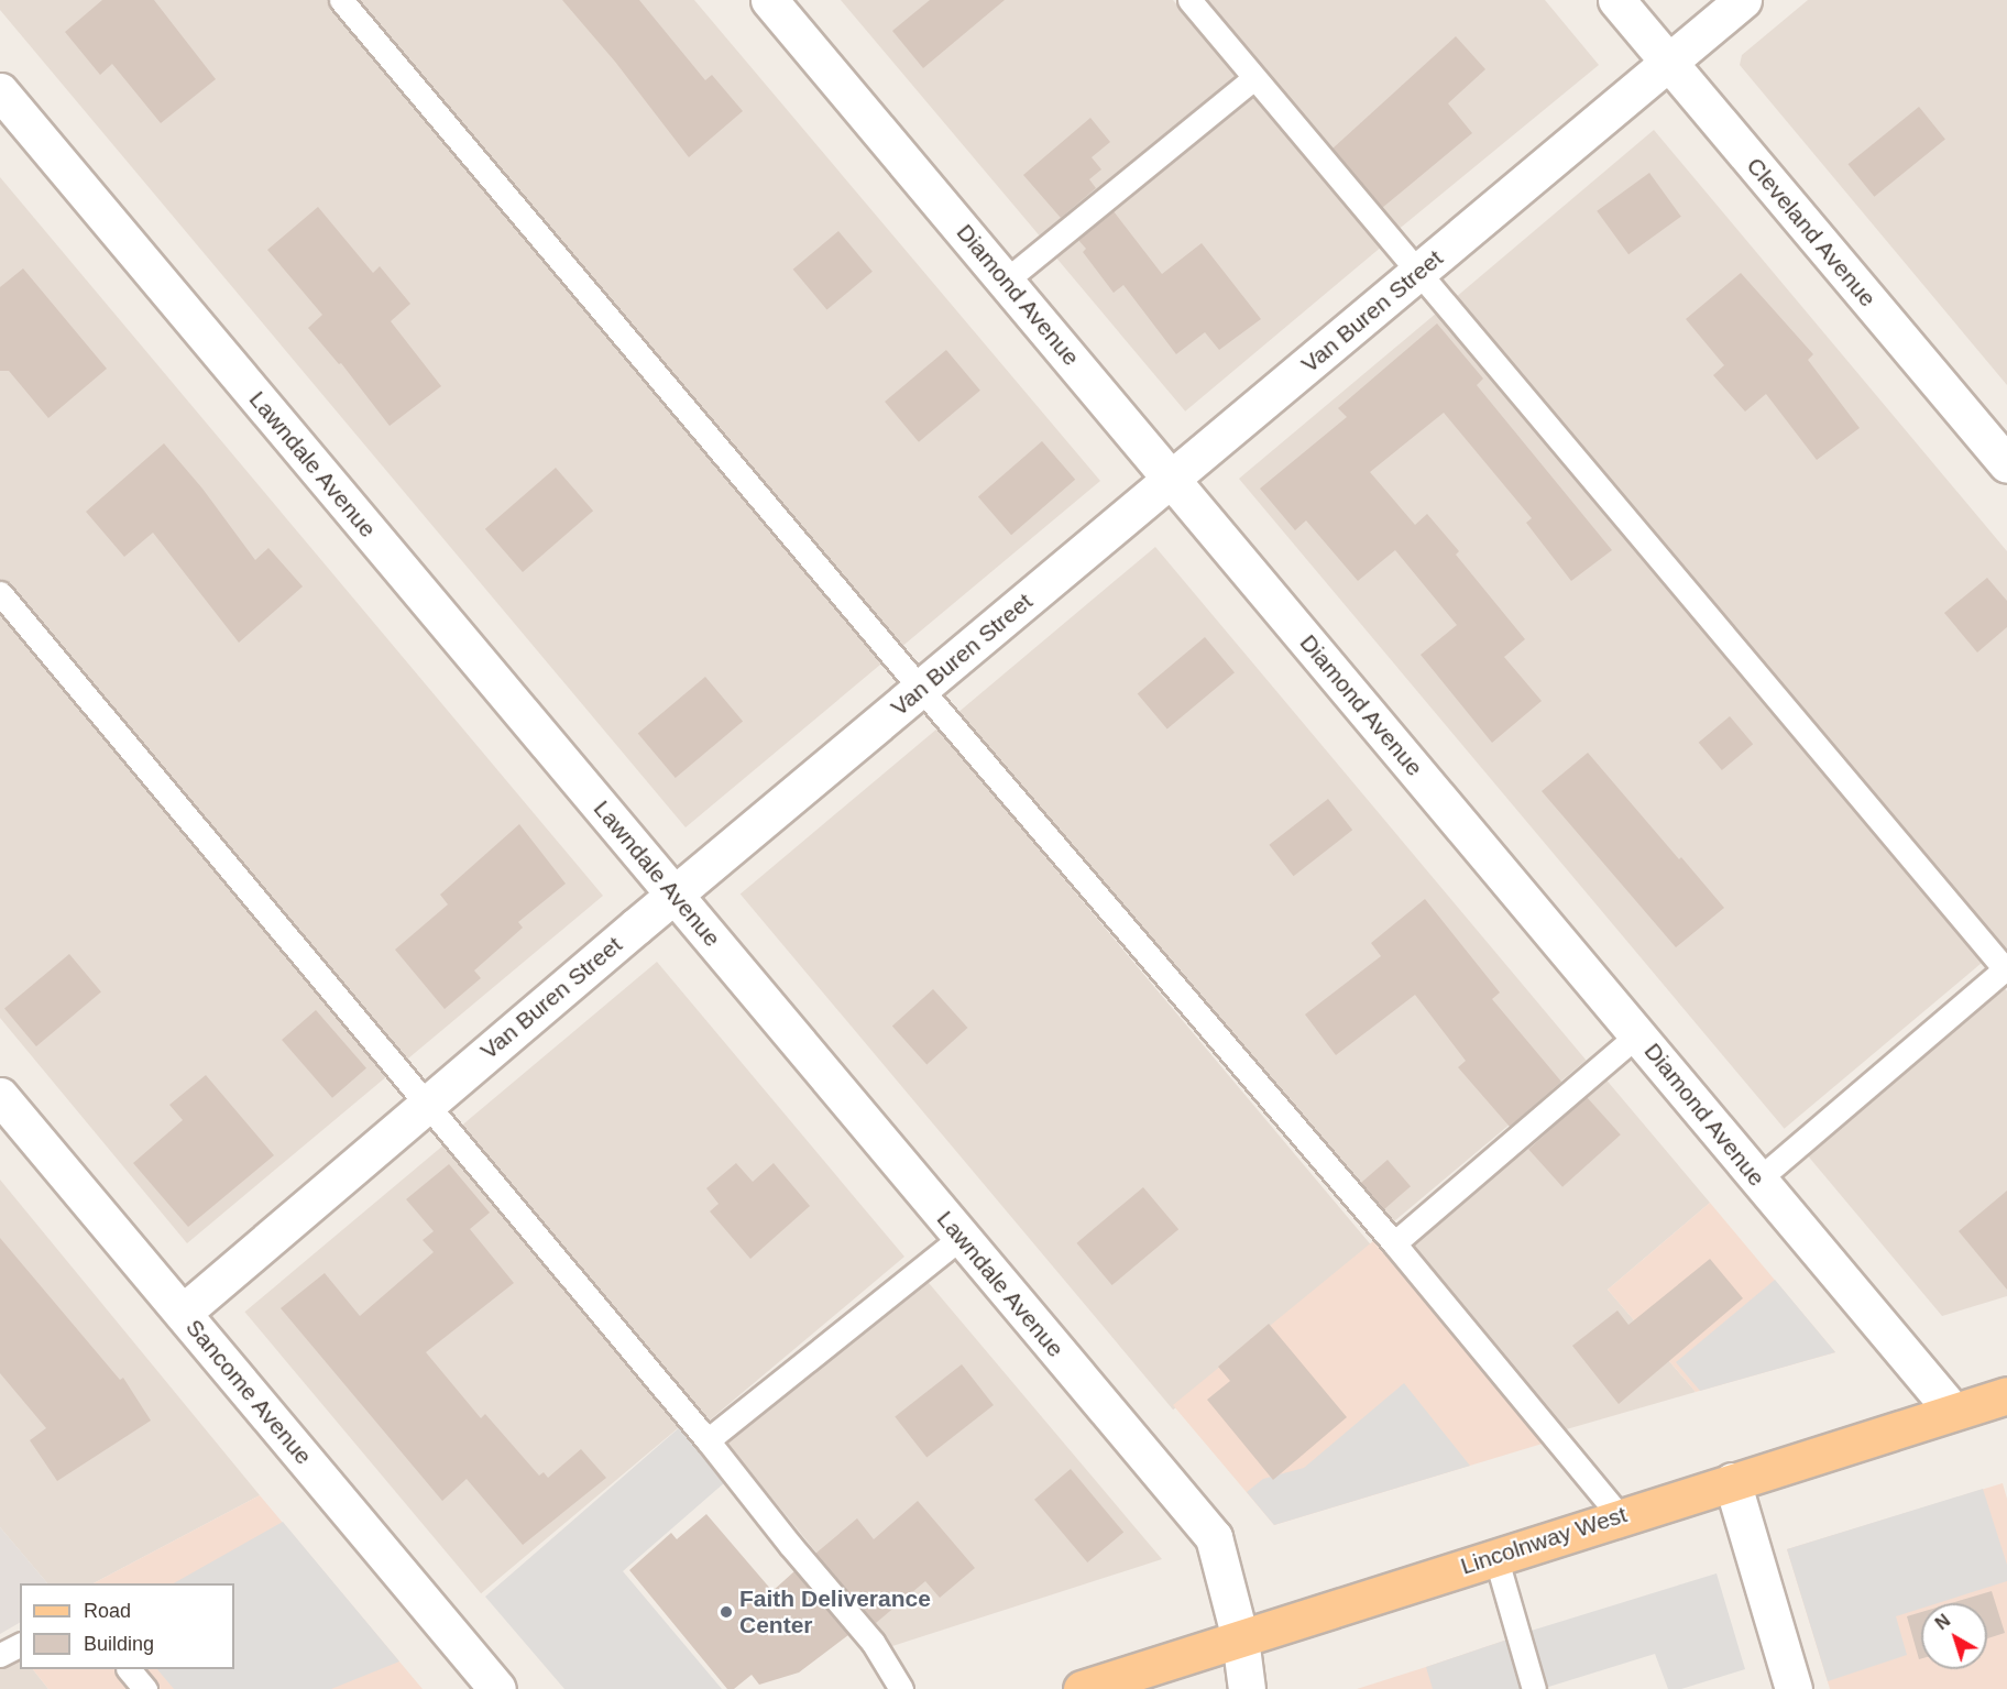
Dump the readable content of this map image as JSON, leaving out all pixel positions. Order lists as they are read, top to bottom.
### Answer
{
  "streets": {
    "main road": ["Lincolnway West"],
    "street": [
      "Cleveland Avenue",
      "Diamond Avenue",
      "Van Buren Street",
      "Lawndale Avenue",
      "Sancome Avenue"
    ]
  },
  "crossings": [
    ["Cleveland Avenue", "Van Buren Street"],
    ["Diamond Avenue", "Van Buren Street"],
    ["Diamond Avenue", "Lincolnway West"],
    ["Van Buren Street", "Lawndale Avenue"],
    ["Van Buren Street", "Sancome Avenue"],
    ["Lawndale Avenue", "Lincolnway West"]
  ],
  "places": ["Faith Deliverance Center"],
  "legend": ["Road", "Building"],
  "north": "top left"
}
